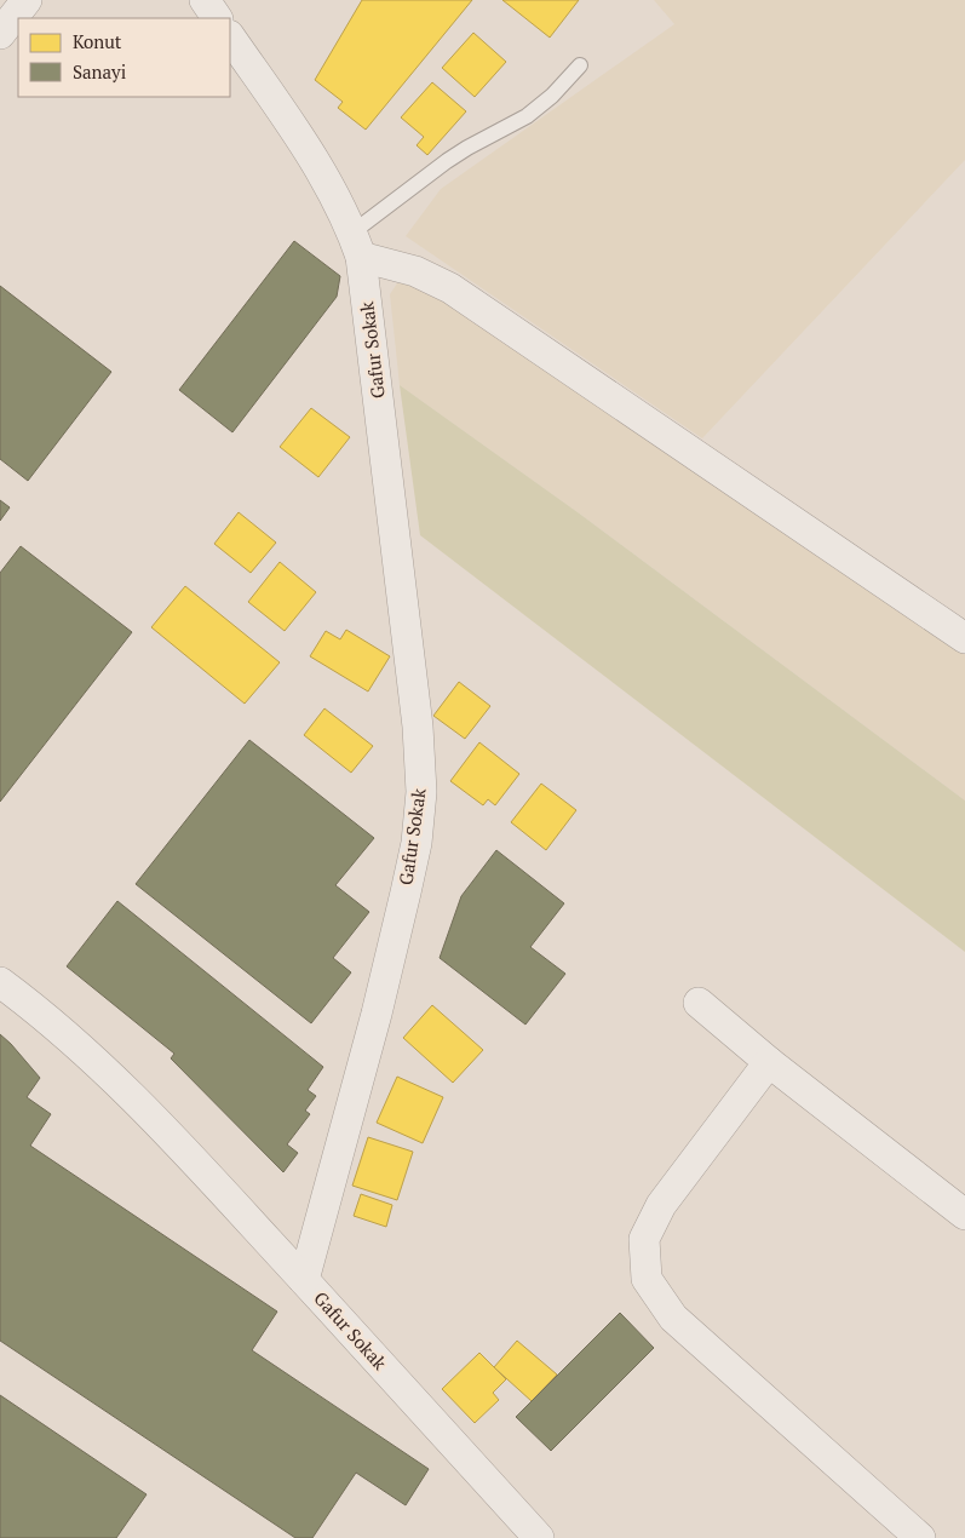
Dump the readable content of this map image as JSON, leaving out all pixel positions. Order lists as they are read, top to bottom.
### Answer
{
  "streets": {
    "street": ["Gafur Sokak"]
  },
  "legend": ["Konut", "Sanayi"]
}
